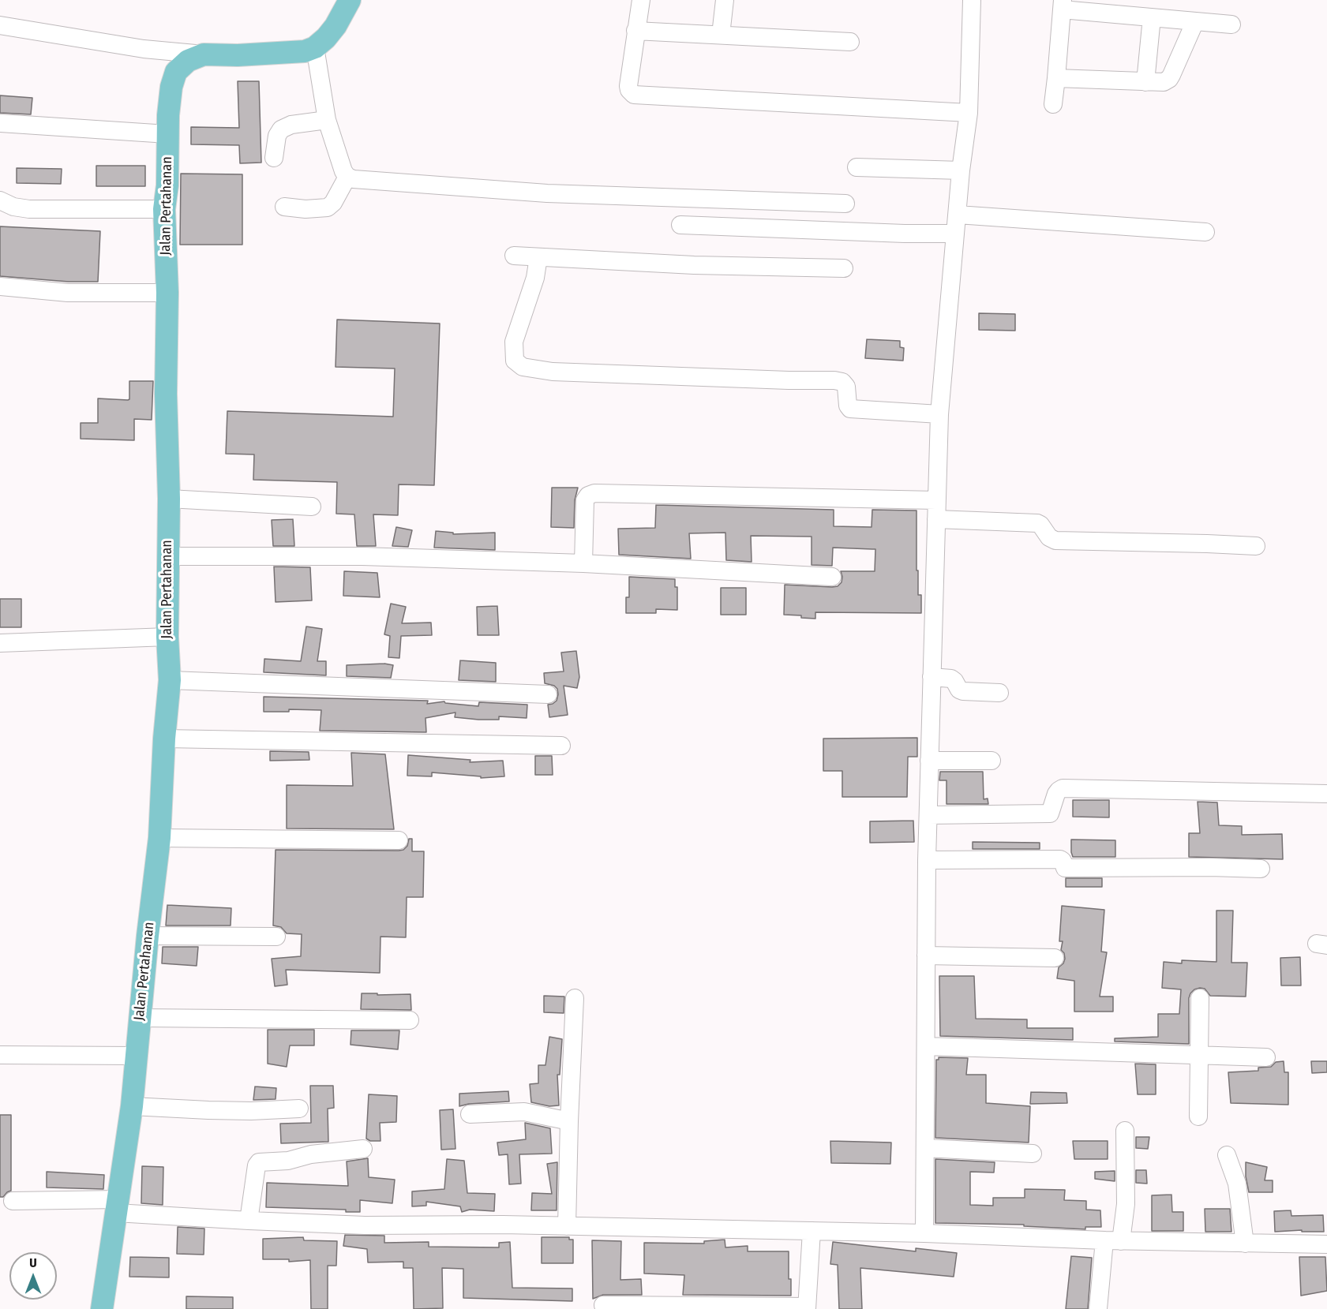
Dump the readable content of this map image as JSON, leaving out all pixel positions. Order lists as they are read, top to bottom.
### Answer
{
  "streets": {
    "main road": ["Jalan Pertahanan"]
  },
  "north": "top"
}
